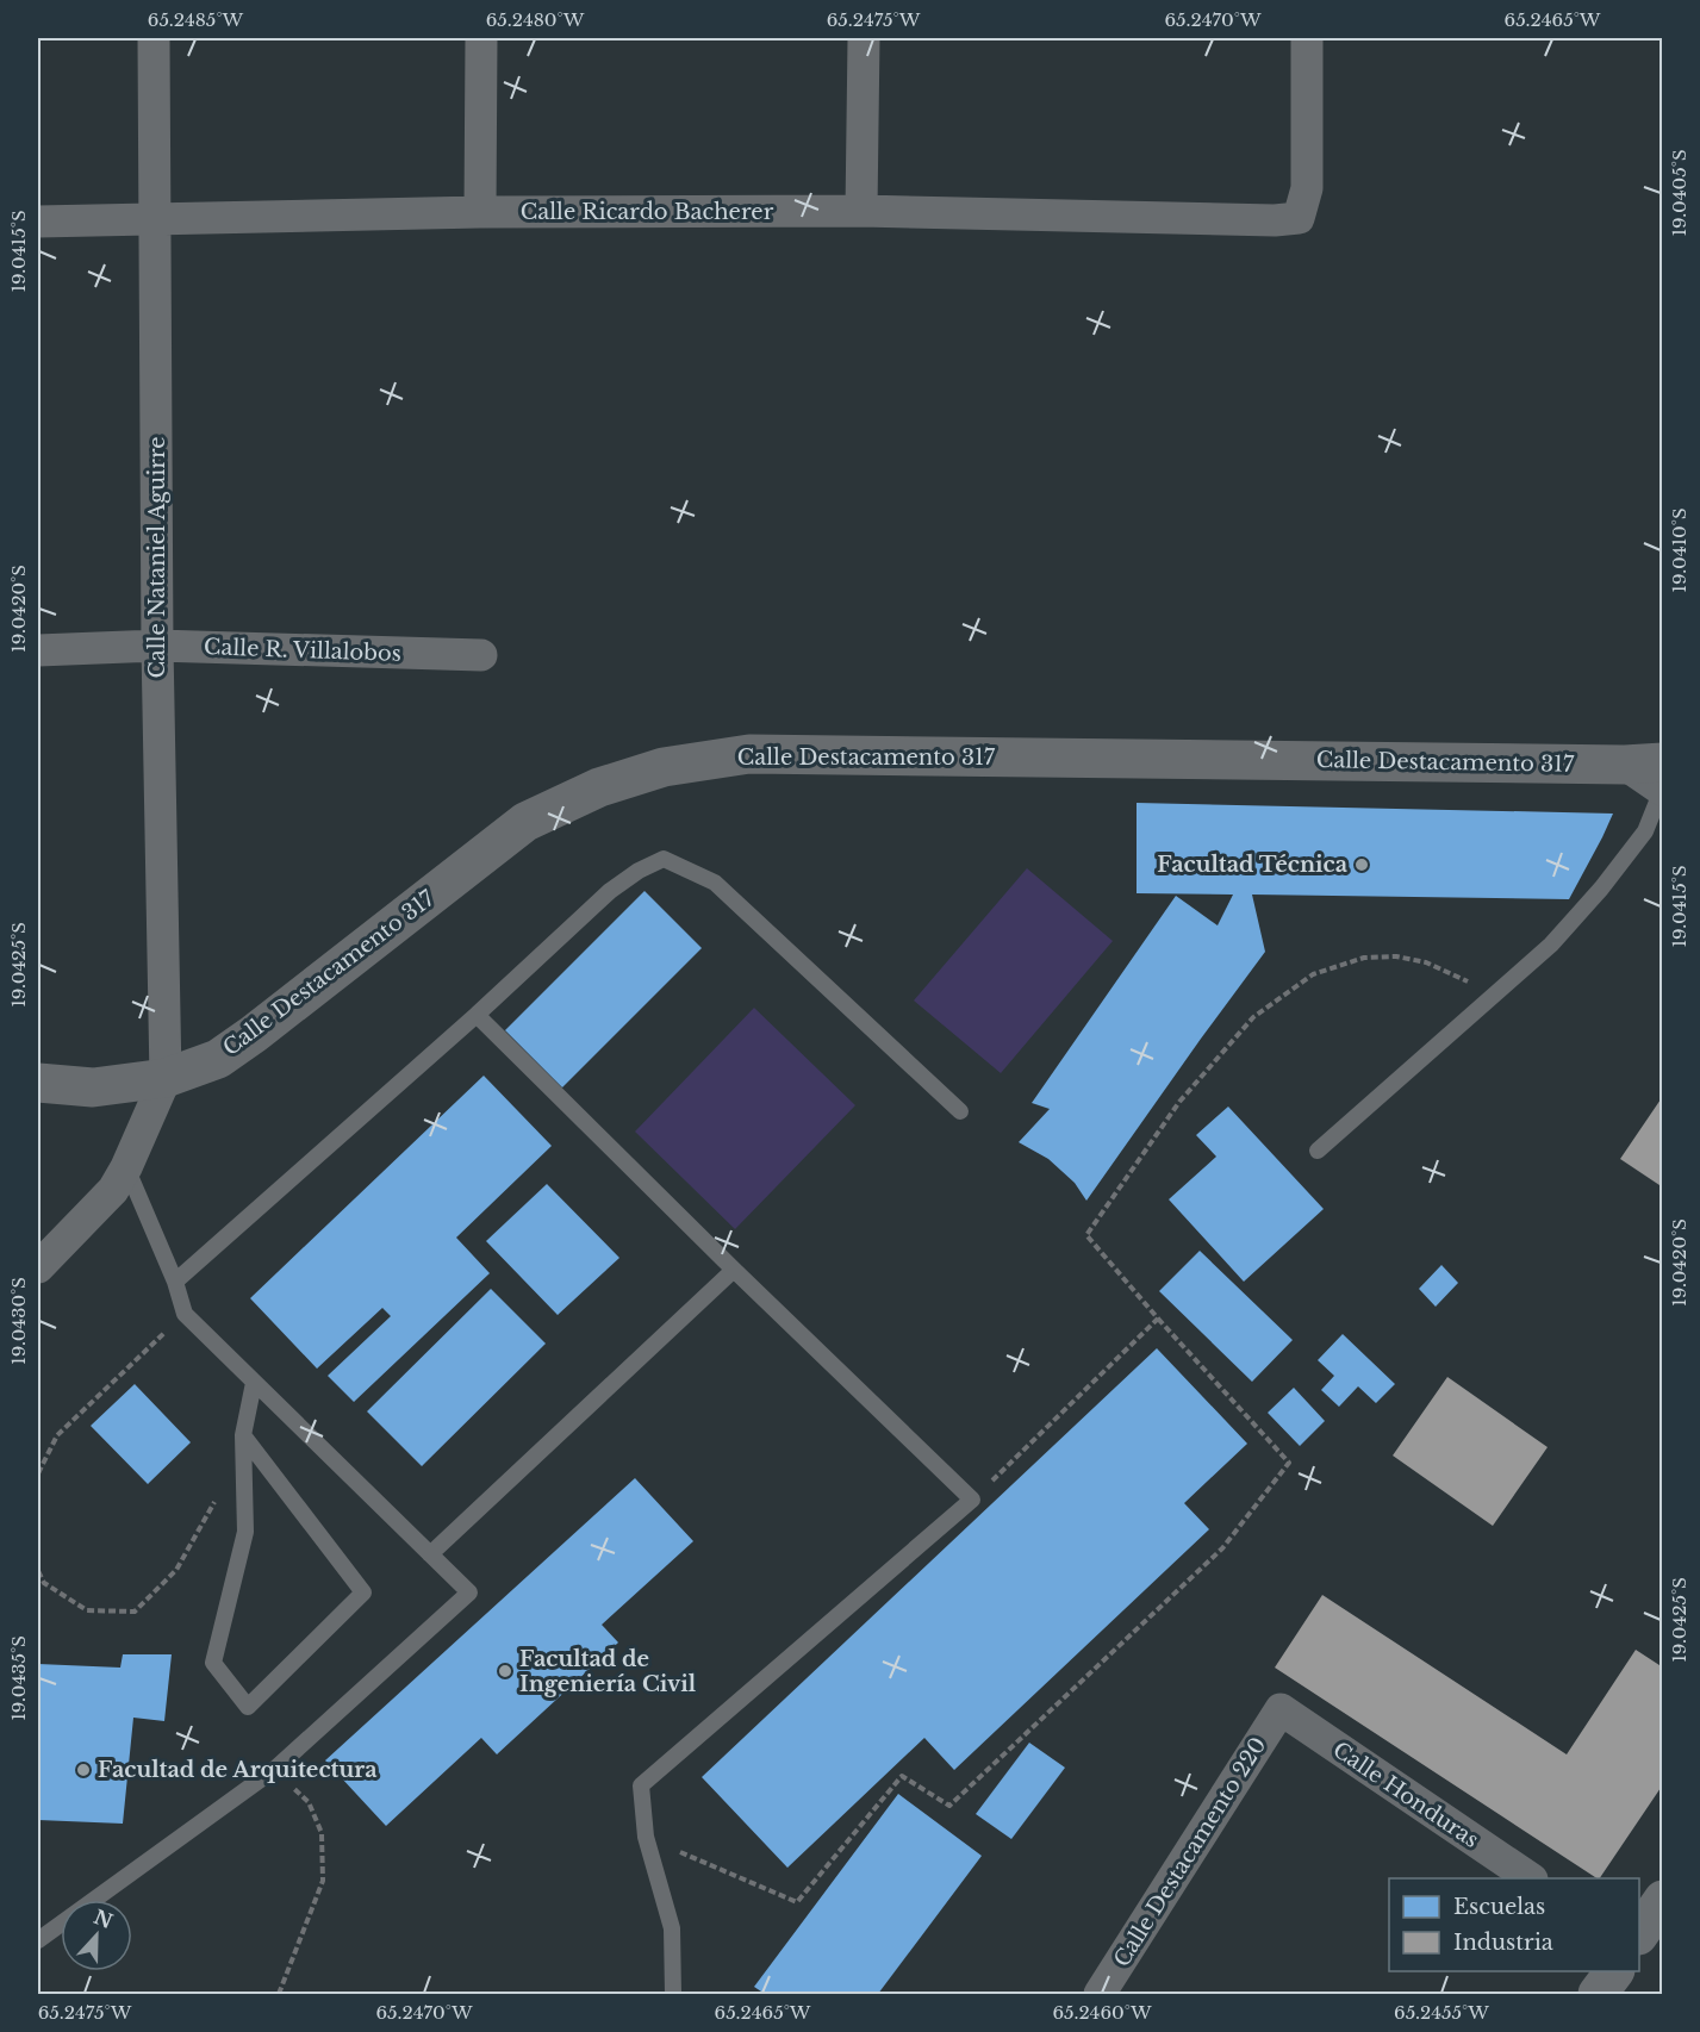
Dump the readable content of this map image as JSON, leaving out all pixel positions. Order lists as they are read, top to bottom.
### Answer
{
  "streets": {
    "street": [
      "Calle Ricardo Bacherer",
      "Calle Nataniel Aguirre",
      "Calle R. Villalobos",
      "Calle Destacamento 317",
      "Calle Honduras",
      "Calle Destacamento 220"
    ]
  },
  "crossings": [
    ["Calle Ricardo Bacherer", "Calle Nataniel Aguirre"],
    ["Calle Nataniel Aguirre", "Calle R. Villalobos"],
    ["Calle Nataniel Aguirre", "Calle Destacamento 317"],
    ["Calle Honduras", "Calle Destacamento 220"]
  ],
  "places": ["Facultad Técnica", "Facultad de Ingeniería Civil", "Facultad de Arquitectura"],
  "legend": ["Escuelas", "Industria"],
  "north": "top",
  "coordinates": [
    "65.2485°W",
    "65.2480°W",
    "65.2475°W",
    "65.2470°W",
    "65.2465°W",
    "19.0405°S",
    "19.0415°S",
    "19.0410°S",
    "19.0420°S",
    "19.0425°S",
    "19.0430°S",
    "19.0435°S",
    "65.2460°W",
    "65.2455°W"
  ]
}
